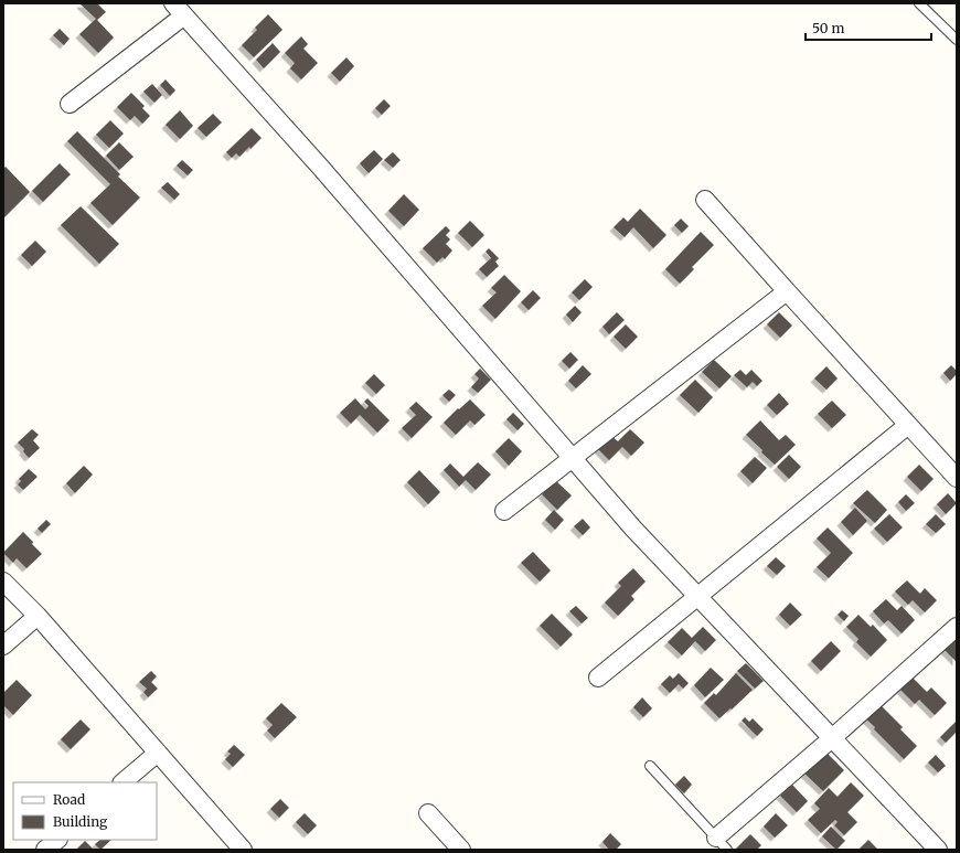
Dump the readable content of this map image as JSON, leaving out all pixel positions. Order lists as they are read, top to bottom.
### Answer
{
  "legend": ["Road", "Building"],
  "scale_bar": "50 m"
}
